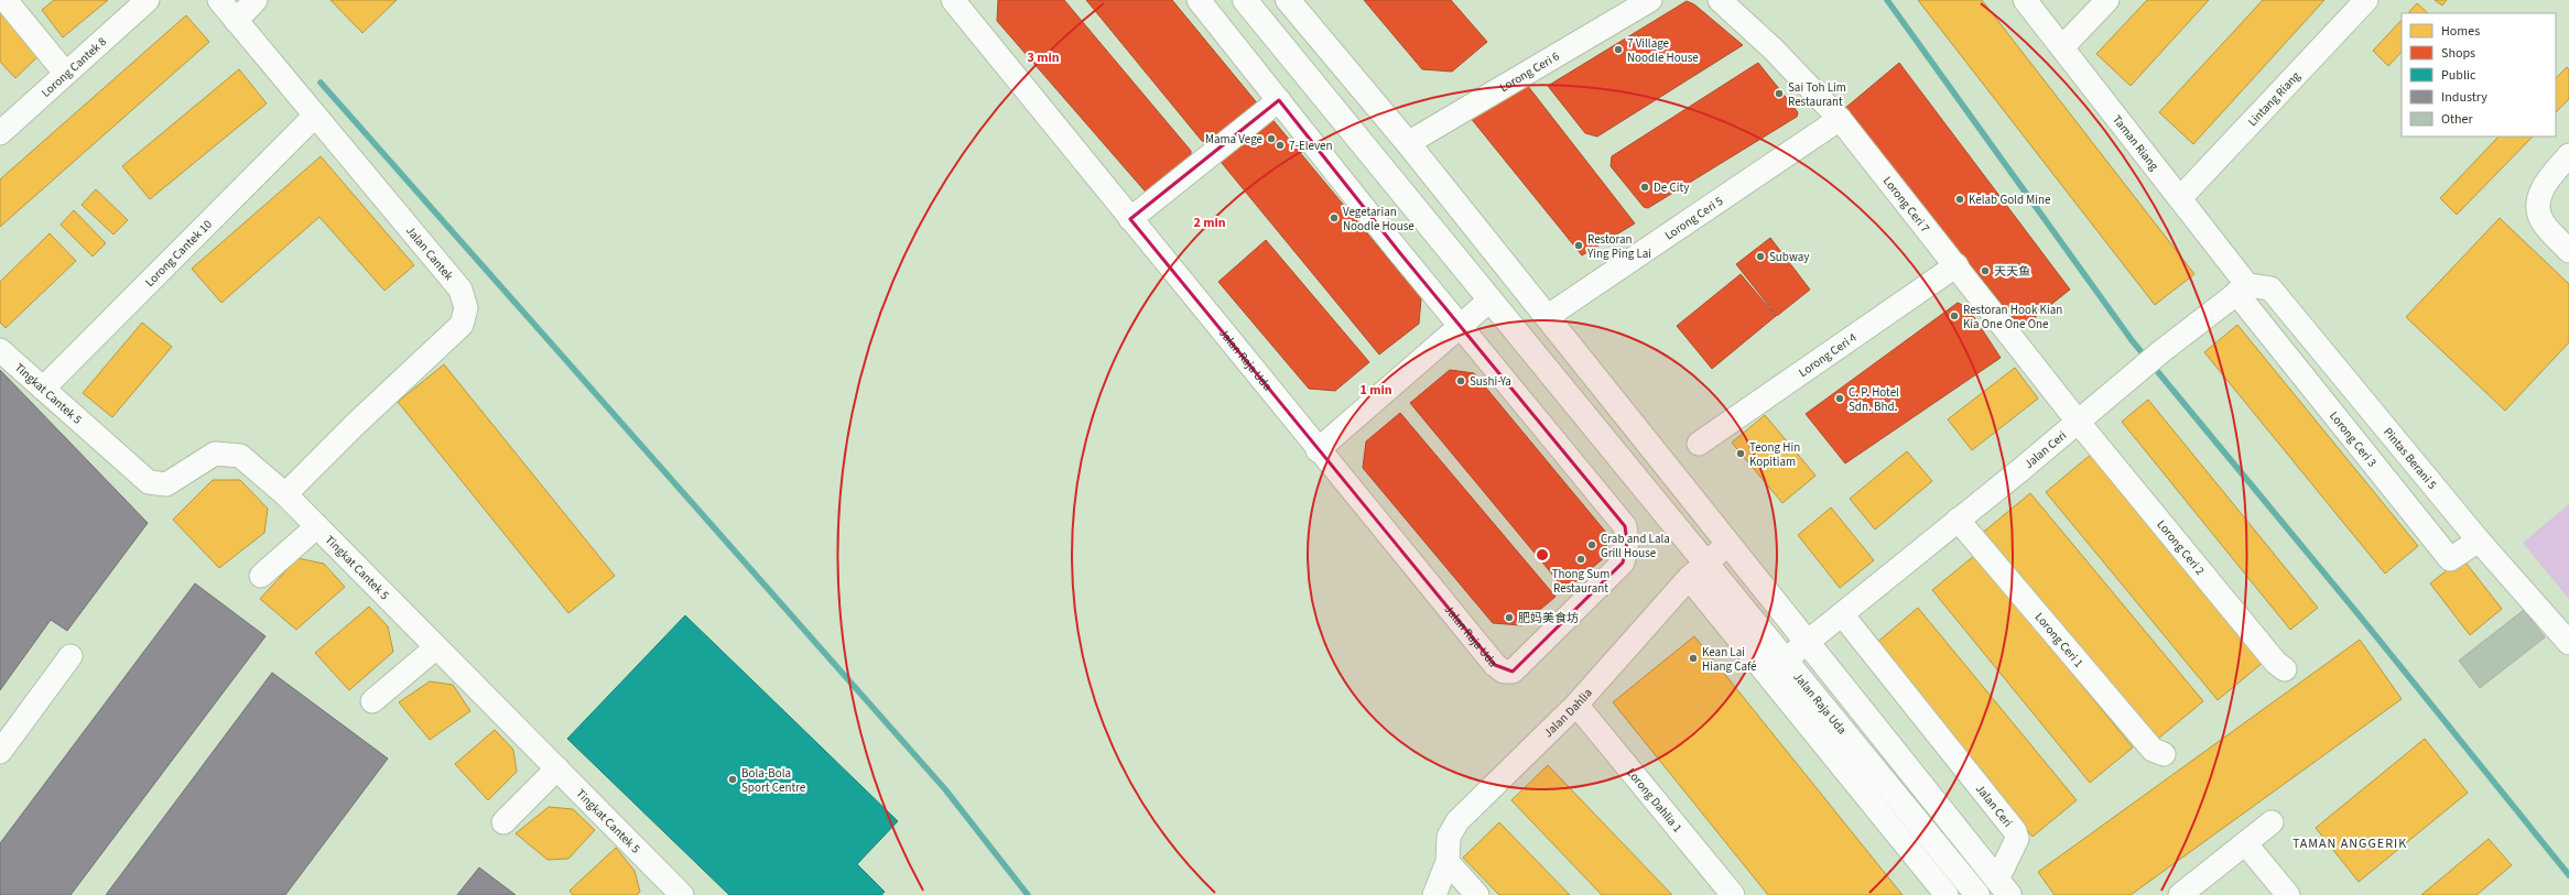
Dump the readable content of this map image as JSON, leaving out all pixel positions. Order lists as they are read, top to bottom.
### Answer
{
  "streets": {
    "main road": ["Jalan Raja Uda"],
    "street": [
      "Lorong Cantek 8",
      "Lorong Ceri 6",
      "Lintang Riang",
      "Taman Riang",
      "Lorong Ceri 7",
      "Lorong Ceri 5",
      "Lorong Cantek 10",
      "Jalan Cantek",
      "Lorong Ceri 4",
      "Tingkat Cantek 5",
      "Lorong Ceri 3",
      "Jalan Ceri",
      "Pintas Berani 5",
      "Lorong Ceri 2",
      "Lorong Ceri 1",
      "Jalan Dahlia",
      "Lorong Dahlia 1"
    ]
  },
  "crossings": [
    ["Lintang Riang", "Taman Riang"],
    ["Taman Riang", "Lorong Ceri 3"],
    ["Taman Riang", "Jalan Ceri"],
    ["Taman Riang", "Pintas Berani 5"],
    ["Lorong Ceri 7", "Lorong Ceri 5"],
    ["Lorong Ceri 7", "Lorong Ceri 4"],
    ["Lorong Ceri 7", "Jalan Ceri"],
    ["Lorong Ceri 7", "Lorong Ceri 2"],
    ["Lorong Cantek 10", "Jalan Cantek"],
    ["Lorong Cantek 10", "Tingkat Cantek 5"],
    ["Jalan Cantek", "Tingkat Cantek 5"],
    ["Jalan Raja Uda", "Jalan Ceri"],
    ["Jalan Raja Uda", "Jalan Dahlia"],
    ["Lorong Ceri 3", "Jalan Ceri"],
    ["Lorong Ceri 3", "Pintas Berani 5"],
    ["Jalan Ceri", "Pintas Berani 5"],
    ["Jalan Ceri", "Lorong Ceri 2"],
    ["Jalan Ceri", "Lorong Ceri 1"],
    ["Jalan Dahlia", "Lorong Dahlia 1"]
  ],
  "districts": ["TAMAN ANGGERIK"],
  "places": [
    "7 Village Noodle House",
    "Sai Toh Lim Restaurant",
    "Mama Vege",
    "7-Eleven",
    "De City",
    "Kelab Gold Mine",
    "Vegetarian Noodle House",
    "Restoran Ying Ping Lai",
    "Subway",
    "天天鱼",
    "Restoran Hook Kian Kia One One One",
    "Sushi-Ya",
    "C. P. Hotel Sdn. Bhd.",
    "Teong Hin Kopitiam",
    "Crab and Lala Grill House",
    "Thong Sum Restaurant",
    "肥妈美食坊",
    "Kean Lai Hiang Café",
    "Bola-Bola Sport Centre"
  ],
  "legend": [
    "Homes",
    "Shops",
    "Public",
    "Industry",
    "Other"
  ],
  "rings": ["3 min", "2 min", "1 min"]
}
